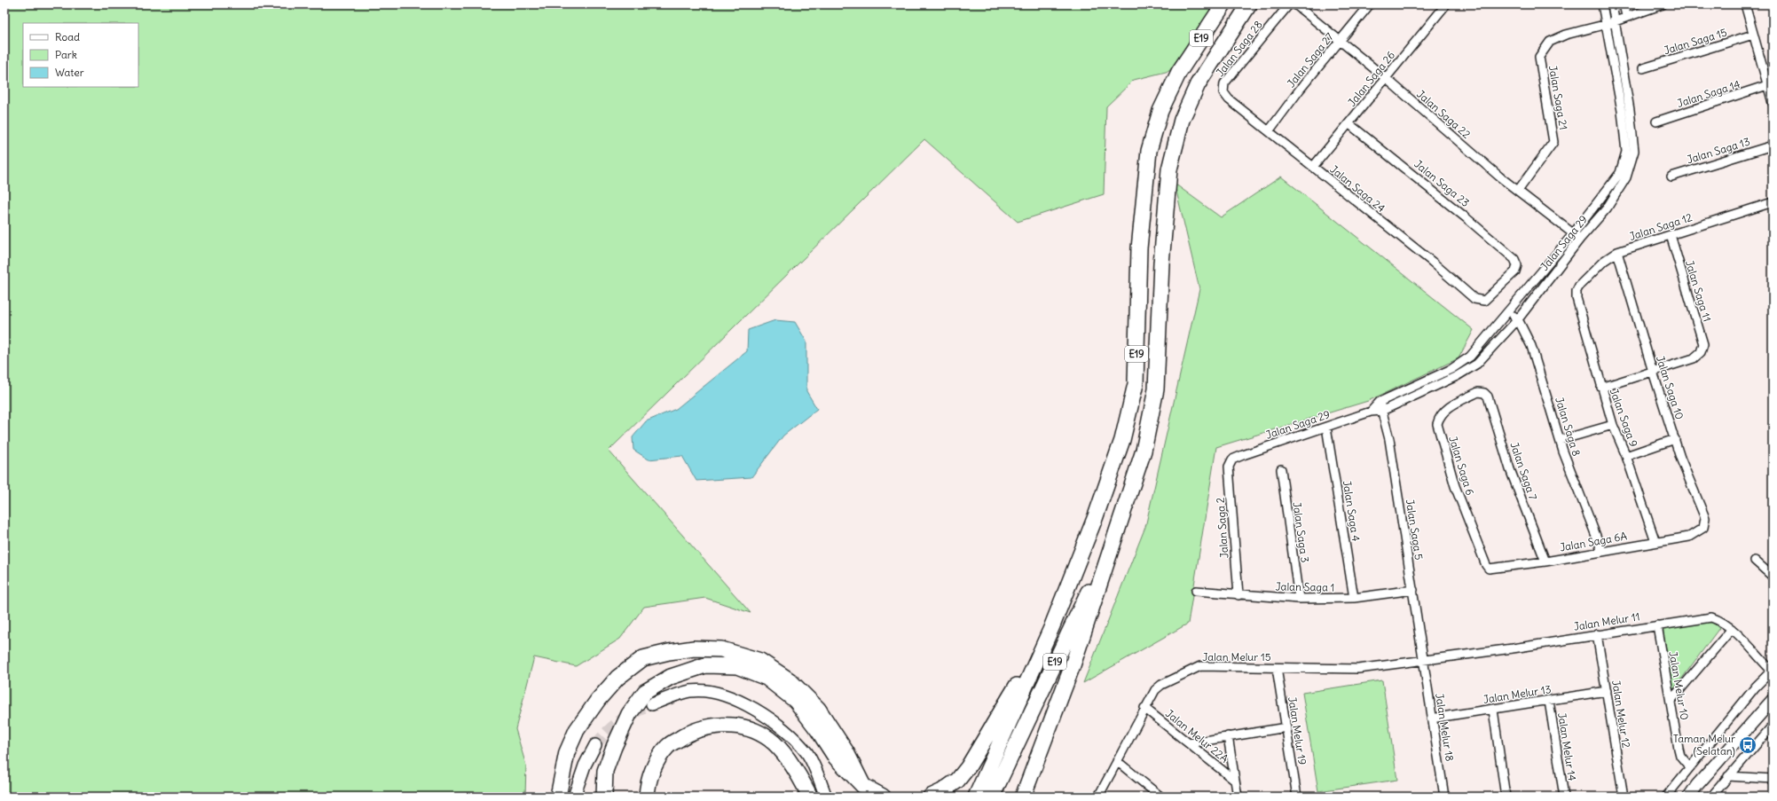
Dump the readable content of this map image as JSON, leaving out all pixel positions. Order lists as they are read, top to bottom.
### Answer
{
  "streets": {
    "highway": ["E19"],
    "street": [
      "Jalan Saga 15",
      "Jalan Saga 28",
      "Jalan Saga 27",
      "Jalan Saga 26",
      "Jalan Saga 14",
      "Jalan Saga 21",
      "Jalan Saga 22",
      "Jalan Saga 13",
      "Jalan Saga 23",
      "Jalan Saga 24",
      "Jalan Saga 12",
      "Jalan Saga 29",
      "Jalan Saga 11",
      "Jalan Saga 10",
      "Jalan Saga 9",
      "Jalan Saga 8",
      "Jalan Saga 6",
      "Jalan Saga 7",
      "Jalan Saga 4",
      "Jalan Saga 2",
      "Jalan Saga 5",
      "Jalan Saga 3",
      "Jalan Saga 6A",
      "Jalan Saga 1",
      "Jalan Melur 11",
      "Jalan Melur 15",
      "Jalan Melur 10",
      "Jalan Melur 13",
      "Jalan Melur 12",
      "Jalan Melur 18",
      "Jalan Melur 19",
      "Jalan Melur 22A",
      "Jalan Melur 14"
    ]
  },
  "crossings": [
    ["Jalan Saga 28", "Jalan Saga 24"],
    ["Jalan Saga 27", "Jalan Saga 22"],
    ["Jalan Saga 27", "Jalan Saga 24"],
    ["Jalan Saga 26", "Jalan Saga 22"],
    ["Jalan Saga 26", "Jalan Saga 23"],
    ["Jalan Saga 26", "Jalan Saga 24"],
    ["Jalan Saga 21", "Jalan Saga 22"],
    ["Jalan Saga 21", "Jalan Saga 29"],
    ["Jalan Saga 22", "Jalan Saga 29"],
    ["Jalan Saga 23", "Jalan Saga 24"],
    ["Jalan Saga 12", "Jalan Saga 11"],
    ["Jalan Saga 12", "Jalan Saga 10"],
    ["Jalan Saga 12", "Jalan Saga 9"],
    ["Jalan Saga 29", "Jalan Saga 8"],
    ["Jalan Saga 29", "Jalan Saga 4"],
    ["Jalan Saga 29", "Jalan Saga 2"],
    ["Jalan Saga 29", "Jalan Saga 5"],
    ["Jalan Saga 11", "Jalan Saga 10"],
    ["Jalan Saga 10", "Jalan Saga 6A"],
    ["Jalan Saga 9", "Jalan Saga 6A"],
    ["Jalan Saga 8", "Jalan Saga 6A"],
    ["Jalan Saga 6", "Jalan Saga 7"],
    ["Jalan Saga 6", "Jalan Saga 6A"],
    ["Jalan Saga 7", "Jalan Saga 6A"],
    ["Jalan Saga 4", "Jalan Saga 1"],
    ["Jalan Saga 2", "Jalan Saga 1"],
    ["Jalan Saga 5", "Jalan Saga 1"],
    ["Jalan Saga 5", "Jalan Melur 11"],
    ["Jalan Saga 5", "Jalan Melur 15"],
    ["Jalan Saga 5", "Jalan Melur 18"],
    ["Jalan Saga 3", "Jalan Saga 1"],
    ["Jalan Melur 11", "Jalan Melur 15"],
    ["Jalan Melur 11", "Jalan Melur 10"],
    ["Jalan Melur 11", "Jalan Melur 12"],
    ["Jalan Melur 11", "Jalan Melur 18"],
    ["Jalan Melur 15", "Jalan Melur 18"],
    ["Jalan Melur 15", "Jalan Melur 19"],
    ["Jalan Melur 15", "Jalan Melur 22A"],
    ["Jalan Melur 13", "Jalan Melur 12"],
    ["Jalan Melur 13", "Jalan Melur 18"],
    ["Jalan Melur 13", "Jalan Melur 14"]
  ],
  "places": {
    "bus stop": ["Taman Melur (Selatan)"]
  },
  "legend": ["Road", "Park", "Water"]
}
